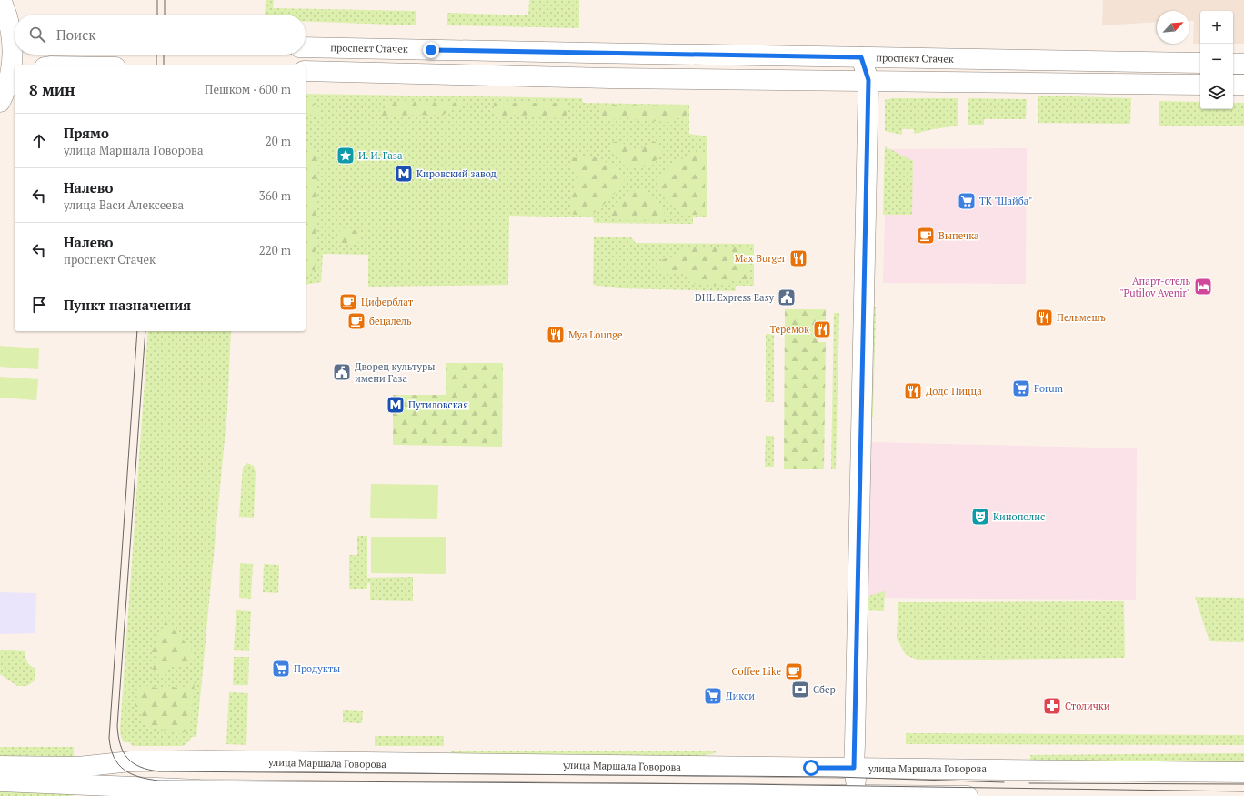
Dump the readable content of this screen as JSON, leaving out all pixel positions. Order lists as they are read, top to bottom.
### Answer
{
  "streets": {
    "main road": ["проспект Стачек", "улица Маршала Говорова"]
  },
  "places": {
    "place": ["И. И. Газа"],
    "metro station": ["Кировский завод", "Путиловская"],
    "supermarket": [
      "ТК \"Шайба\"",
      "Forum",
      "Продукты",
      "Дикси"
    ],
    "cafe": [
      "Выпечка",
      "Циферблат",
      "бецалель",
      "Coffee Like"
    ],
    "restaurant": [
      "Max Burger",
      "Пельмешъ",
      "Теремок",
      "Mya Lounge",
      "Додо Пицца"
    ],
    "hotel": ["Апарт-отель \"Putilov Avenir\""],
    "public building": ["DHL Express Easy", "Дворец культуры имени Газа"],
    "theatre": ["Кинополис"],
    "bank": ["Сбер"],
    "pharmacy": ["Столички"]
  },
  "north": "top right",
  "page": {
    "map_buttons": ["+", "−"],
    "search": "Поиск",
    "heading": ["8 мин", "Пешком · 600 m"],
    "list": [
      ["Прямо", "улица Маршала Говорова", "20 m"],
      ["Налево", "улица Васи Алексеева", "360 m"],
      ["Налево", "проспект Стачек", "220 m"],
      "Пункт назначения"
    ]
  }
}
